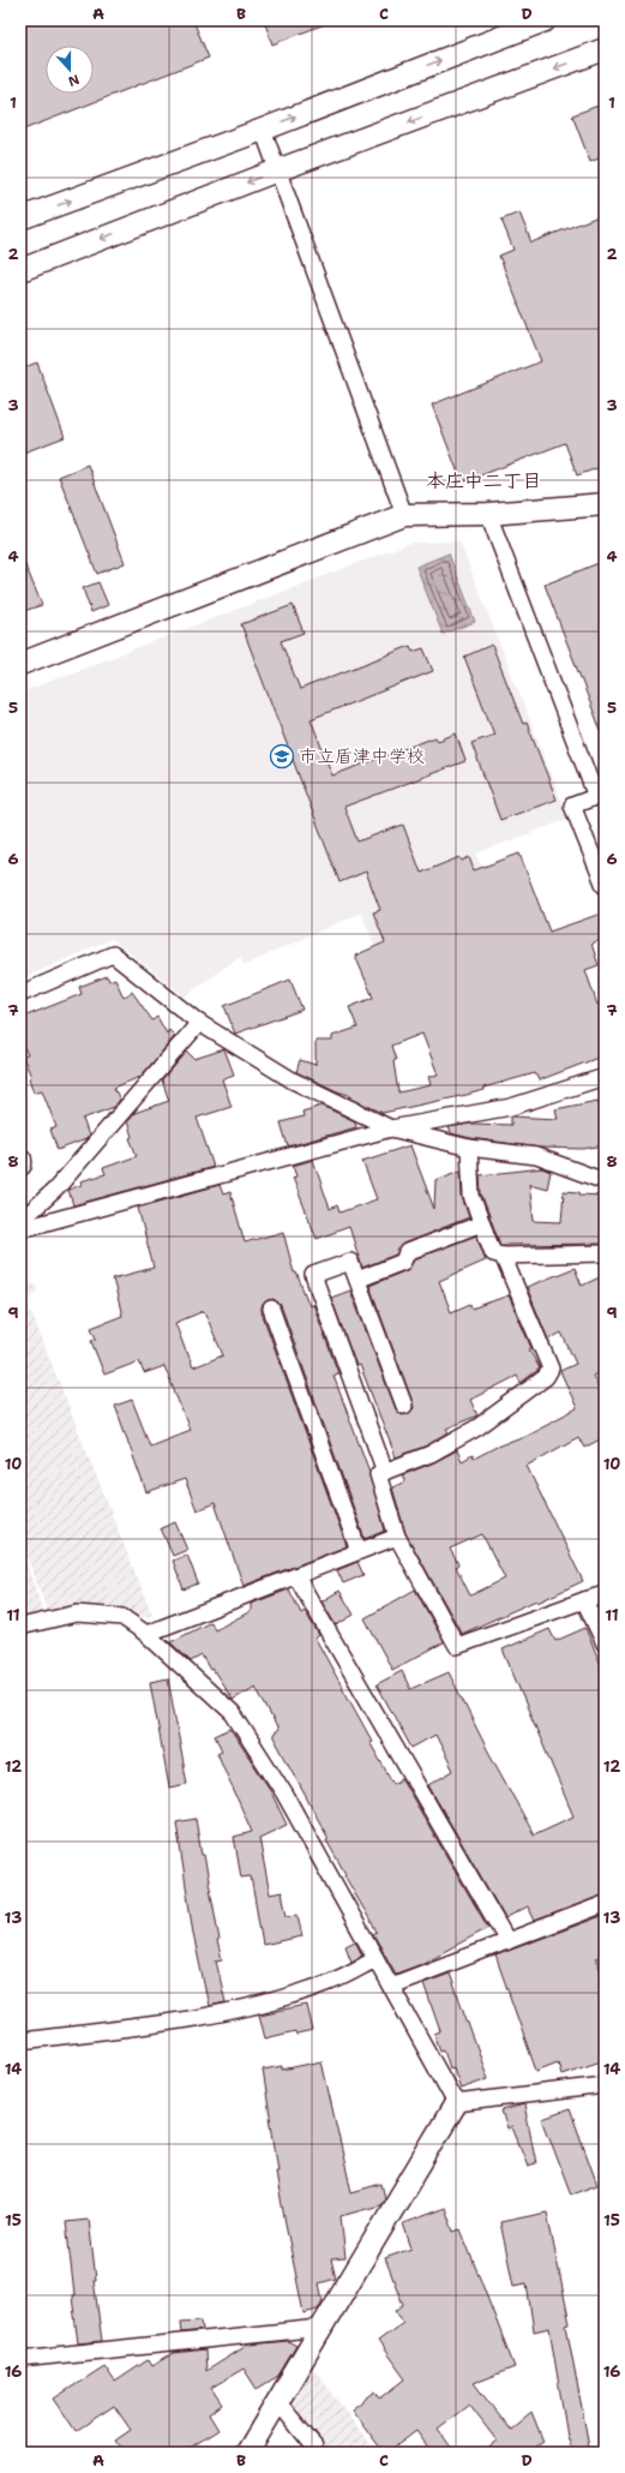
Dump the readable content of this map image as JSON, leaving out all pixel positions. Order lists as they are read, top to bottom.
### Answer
{
  "districts": ["本庄中二丁目"],
  "places": {
    "school or university": ["市立盾津中学校"]
  },
  "north": "bottom",
  "grid": {
    "columns": [
      "A",
      "B",
      "C",
      "D"
    ],
    "rows": [
      "1",
      "2",
      "3",
      "4",
      "5",
      "6",
      "7",
      "8",
      "9",
      "10",
      "11",
      "12",
      "13",
      "14",
      "15",
      "16"
    ]
  }
}
